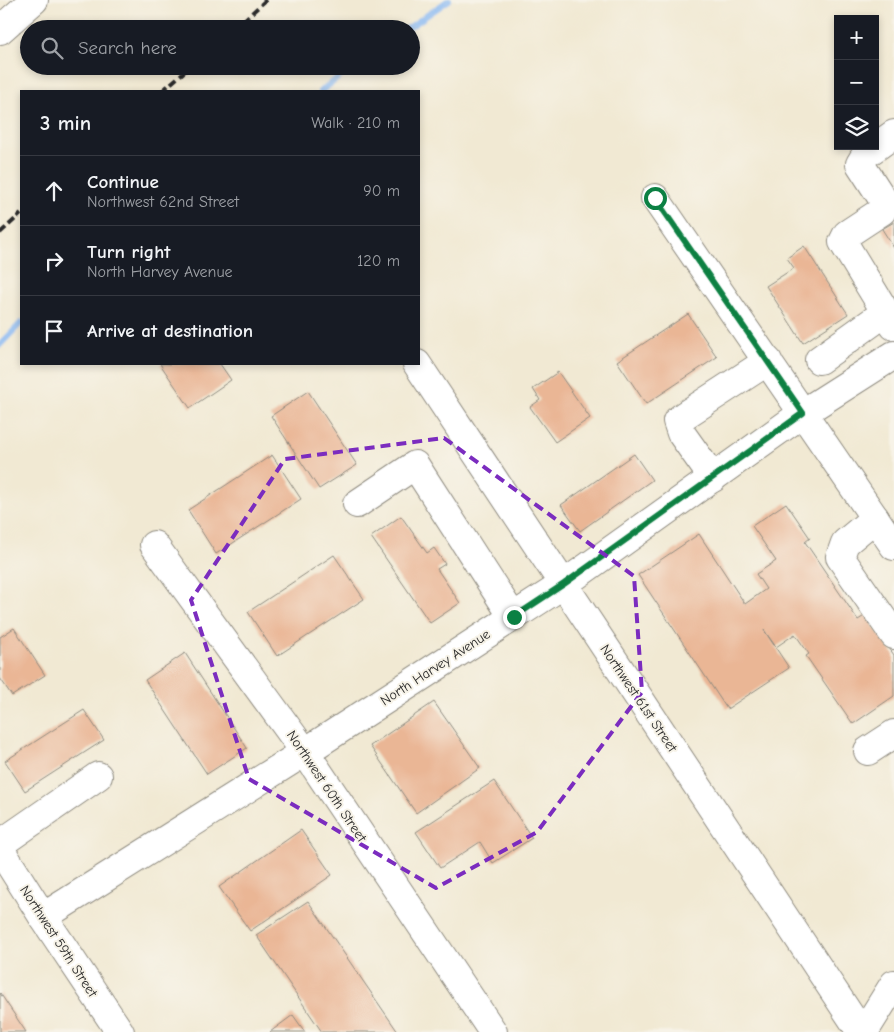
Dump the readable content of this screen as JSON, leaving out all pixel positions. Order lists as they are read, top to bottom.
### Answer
{
  "streets": {
    "street": [
      "North Harvey Avenue",
      "Northwest 61st Street",
      "Northwest 60th Street",
      "Northwest 59th Street"
    ]
  },
  "crossings": [
    ["North Harvey Avenue", "Northwest 61st Street"],
    ["North Harvey Avenue", "Northwest 60th Street"],
    ["North Harvey Avenue", "Northwest 59th Street"]
  ],
  "page": {
    "map_buttons": ["+", "−"],
    "search": "Search here",
    "heading": ["3 min", "Walk · 210 m"],
    "list": [
      ["Continue", "Northwest 62nd Street", "90 m"],
      ["Turn right", "North Harvey Avenue", "120 m"],
      "Arrive at destination"
    ]
  }
}
